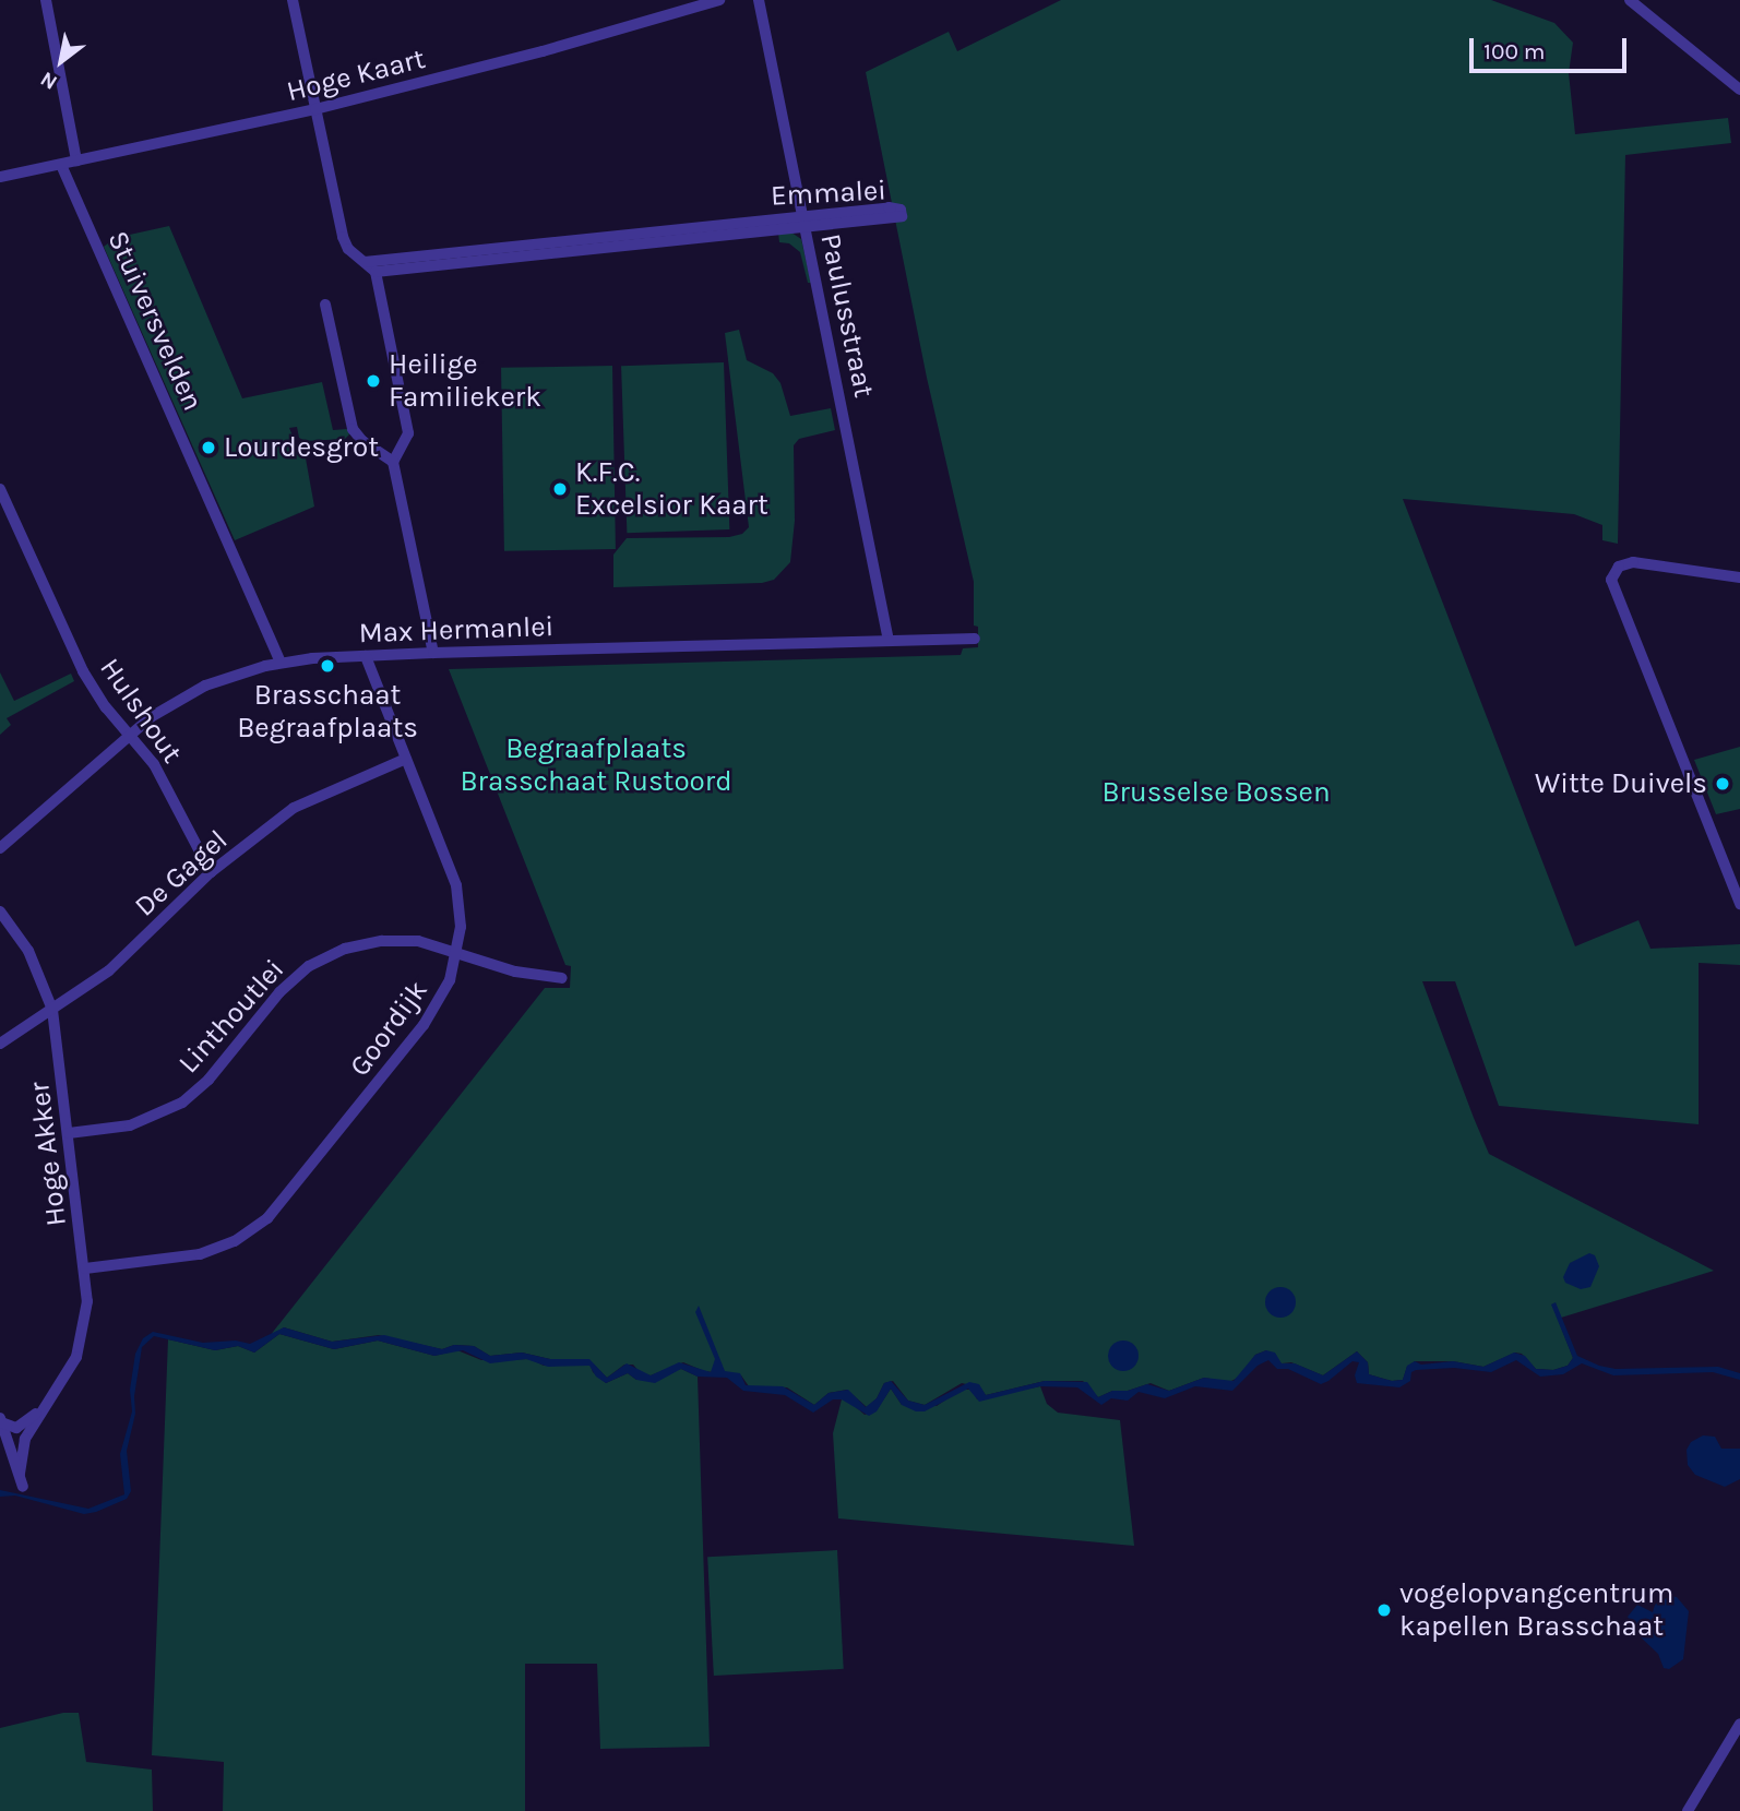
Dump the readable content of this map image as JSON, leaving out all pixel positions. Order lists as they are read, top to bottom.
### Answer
{
  "streets": {
    "street": [
      "Hoge Kaart",
      "Emmalei",
      "Paulusstraat",
      "Stuiversvelden",
      "Max Hermanlei",
      "Hulshout",
      "De Gagel",
      "Linthoutlei",
      "Goordijk",
      "Hoge Akker"
    ]
  },
  "crossings": [
    ["Hoge Kaart", "Stuiversvelden"],
    ["Emmalei", "Paulusstraat"],
    ["Paulusstraat", "Max Hermanlei"],
    ["Stuiversvelden", "Max Hermanlei"],
    ["Max Hermanlei", "Hulshout"],
    ["Max Hermanlei", "Goordijk"],
    ["Hulshout", "De Gagel"],
    ["De Gagel", "Goordijk"],
    ["De Gagel", "Hoge Akker"],
    ["Linthoutlei", "Goordijk"],
    ["Linthoutlei", "Hoge Akker"],
    ["Goordijk", "Hoge Akker"]
  ],
  "parks": ["Begraafplaats Brasschaat Rustoord", "Brusselse Bossen"],
  "places": [
    "Heilige Familiekerk",
    "Lourdesgrot",
    "K.F.C. Excelsior Kaart",
    "Brasschaat Begraafplaats",
    "Witte Duivels",
    "vogelopvangcentrum kapellen Brasschaat"
  ],
  "scale_bar": "100 m",
  "north": "bottom left"
}
